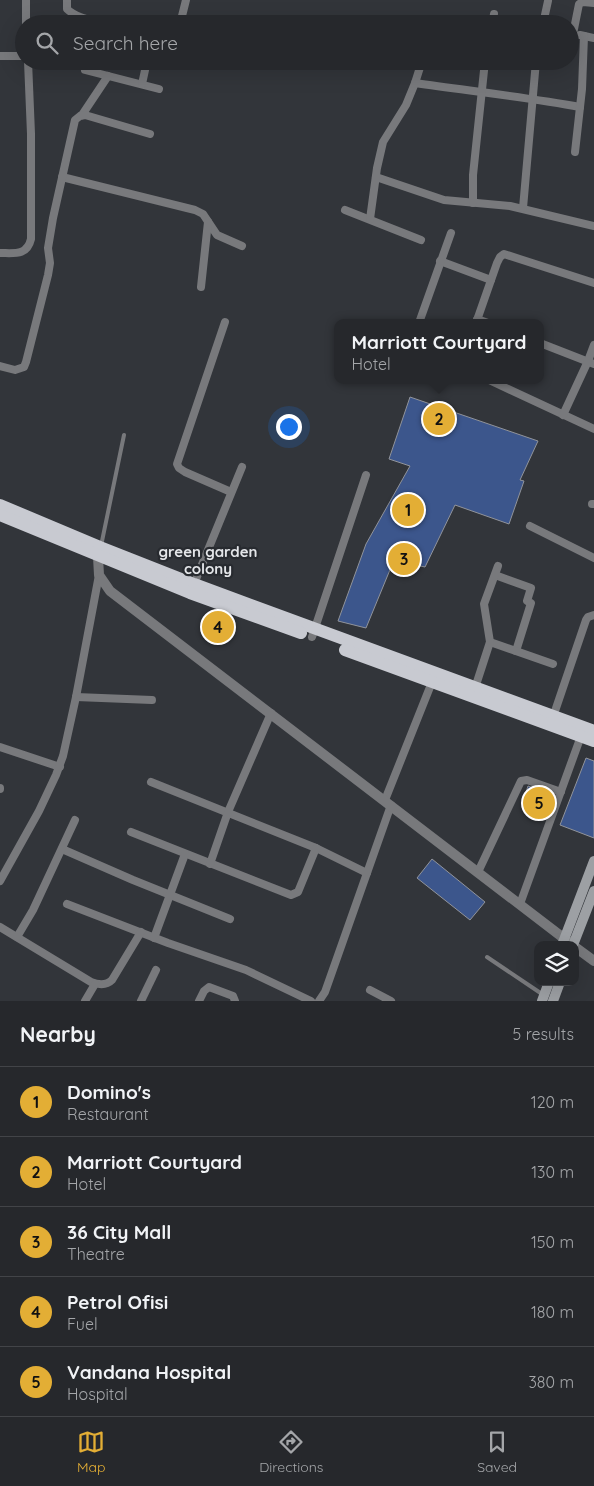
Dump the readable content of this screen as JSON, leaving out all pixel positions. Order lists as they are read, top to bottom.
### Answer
{
  "districts": ["green garden colony"],
  "page": {
    "search": "Search here",
    "popup": ["Marriott Courtyard", "Hotel"],
    "pins": [
      "2",
      "1",
      "3",
      "4",
      "5"
    ],
    "heading": ["Nearby", "5 results"],
    "list": [
      {
        "mark": "1",
        "name": "Domino's",
        "note": "Restaurant",
        "value": "120 m"
      },
      {
        "mark": "2",
        "name": "Marriott Courtyard",
        "note": "Hotel",
        "value": "130 m"
      },
      {
        "mark": "3",
        "name": "36 City Mall",
        "note": "Theatre",
        "value": "150 m"
      },
      {
        "mark": "4",
        "name": "Petrol Ofisi",
        "note": "Fuel",
        "value": "180 m"
      },
      {
        "mark": "5",
        "name": "Vandana Hospital",
        "note": "Hospital",
        "value": "380 m"
      }
    ],
    "nav": ["Map", "Directions", "Saved"]
  }
}
